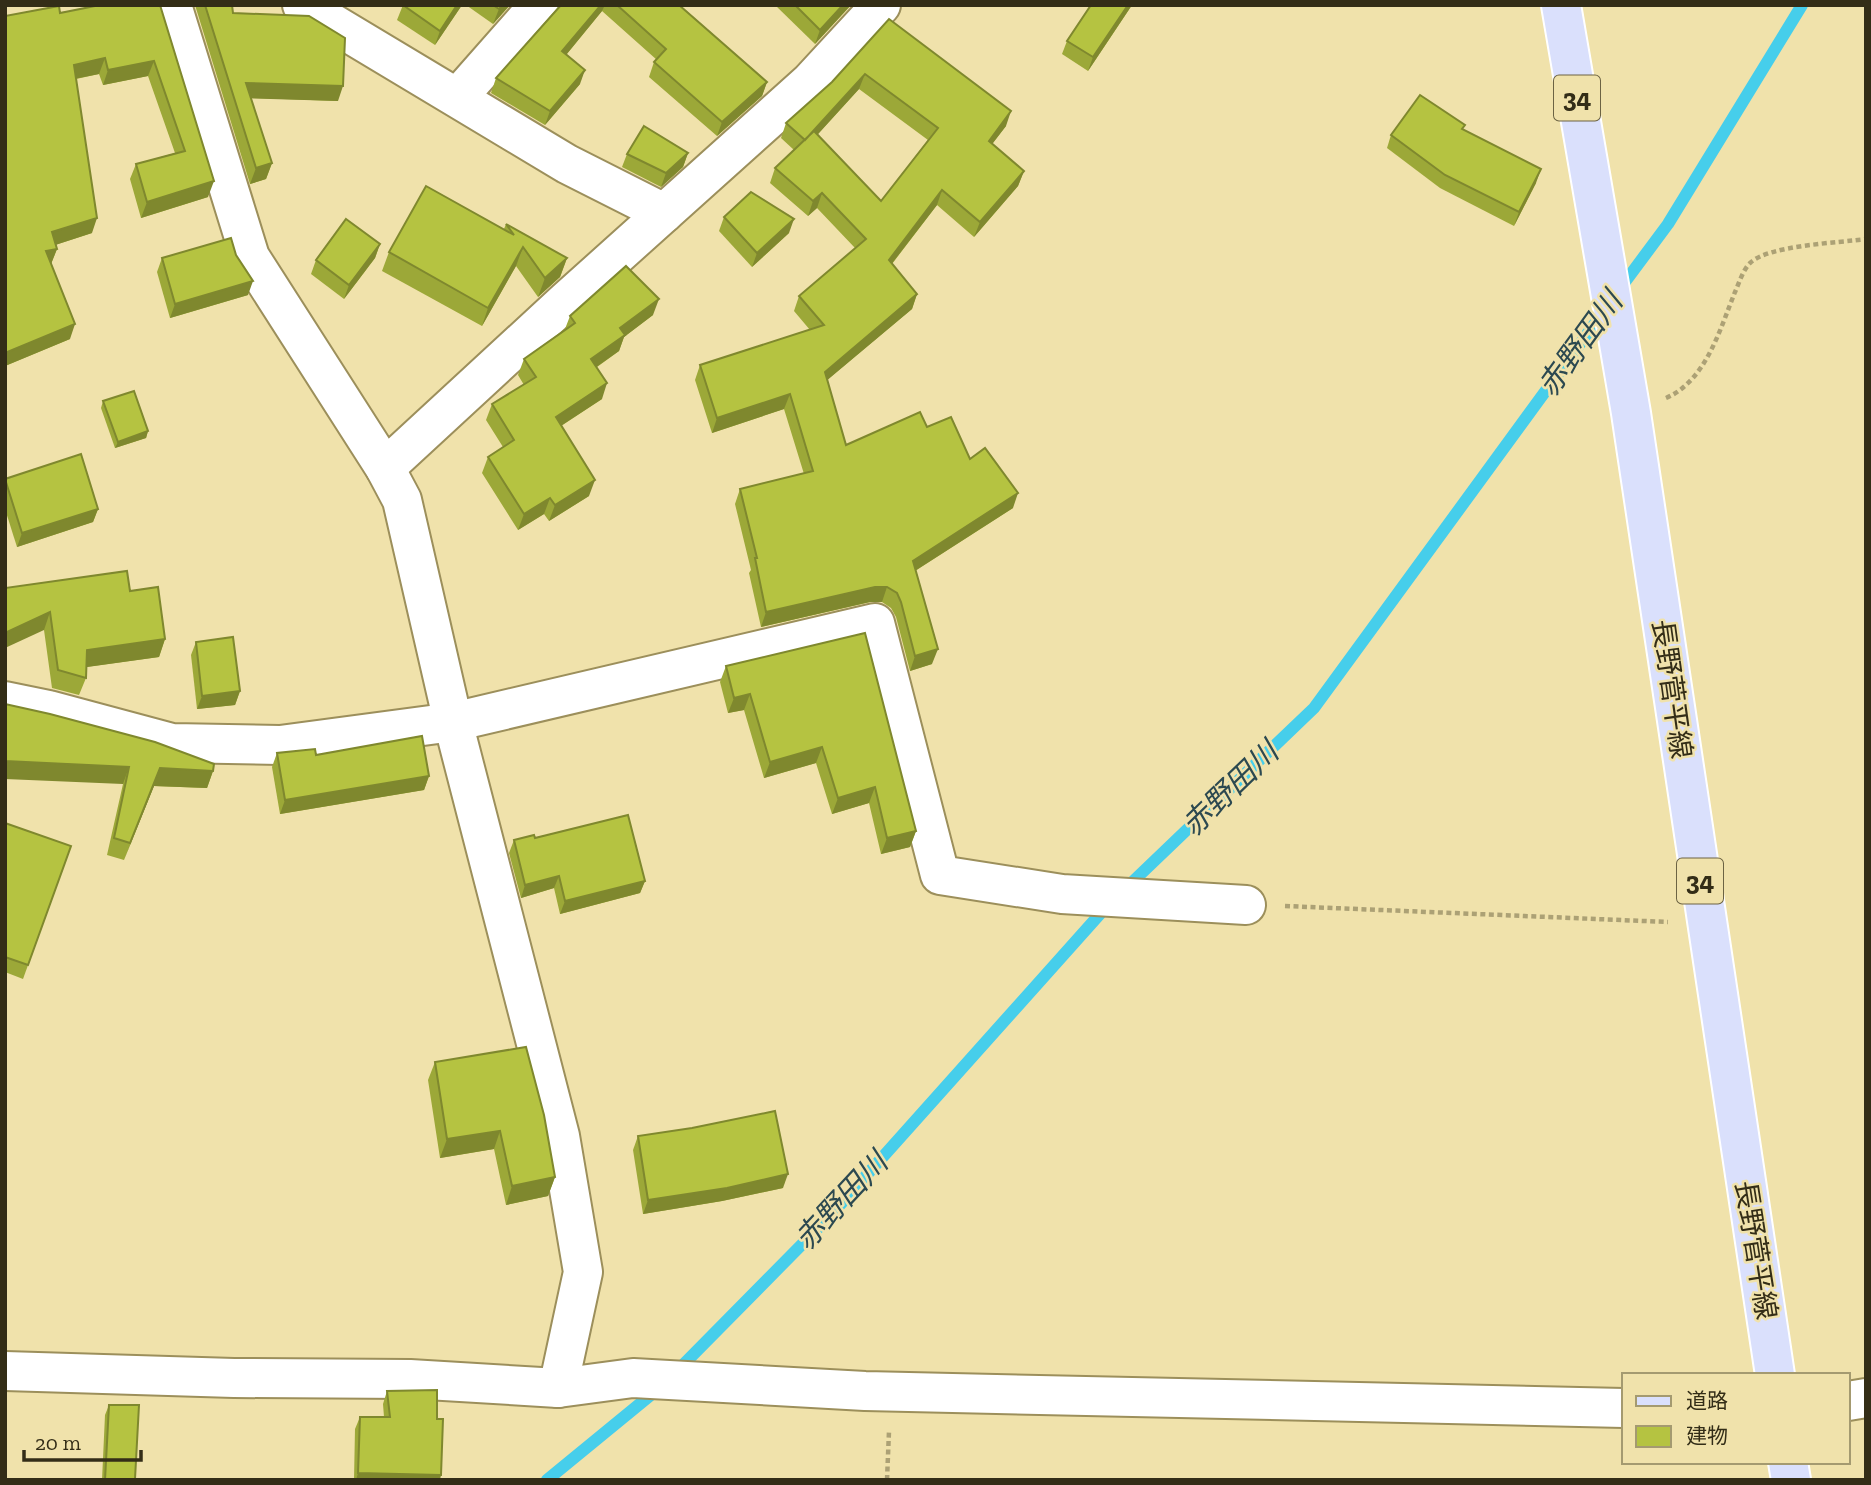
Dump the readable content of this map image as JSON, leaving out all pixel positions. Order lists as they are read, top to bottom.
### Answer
{
  "streets": {
    "main road": ["34", "長野菅平線"]
  },
  "water": ["赤野田川"],
  "legend": ["道路", "建物"],
  "scale_bar": "20 m"
}
